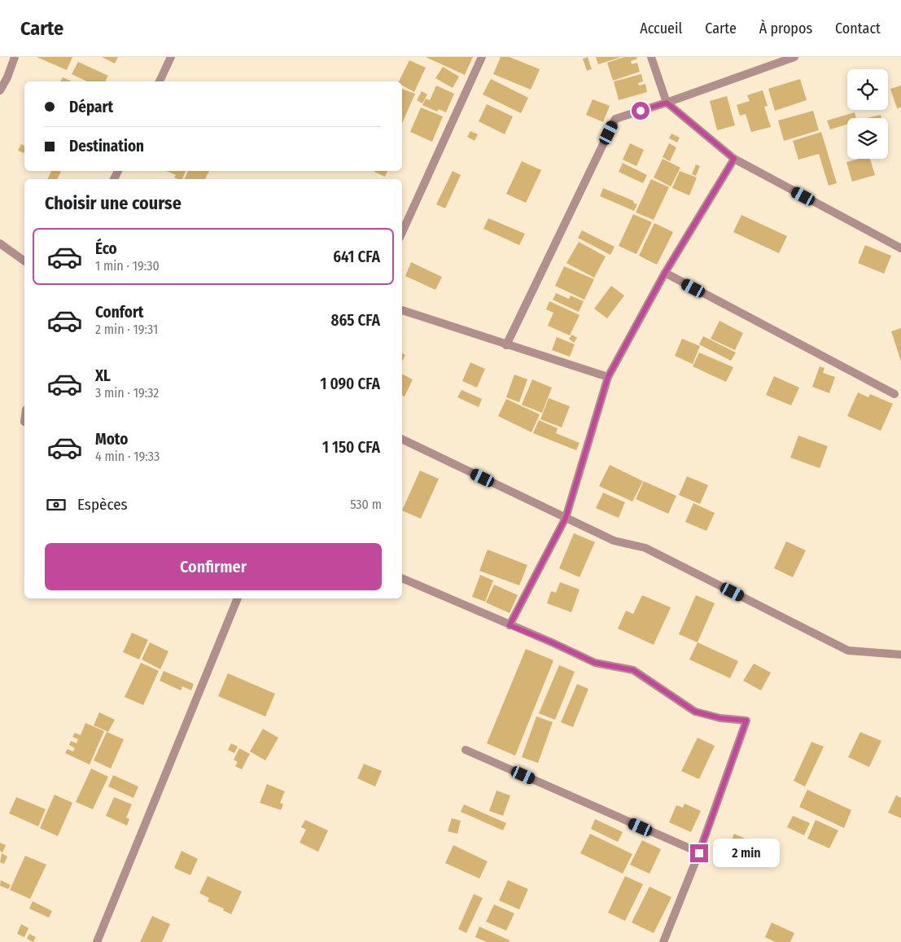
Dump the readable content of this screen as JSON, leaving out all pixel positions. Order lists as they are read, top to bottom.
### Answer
{
  "page": {
    "header": "Carte",
    "nav": [
      "Accueil",
      "Carte",
      "À propos",
      "Contact"
    ],
    "banner": ["Départ", "Destination"],
    "heading": "Choisir une course",
    "list": [
      {
        "name": "Éco",
        "note": "1 min · 19:30",
        "value": "641 CFA"
      },
      {
        "name": "Confort",
        "note": "2 min · 19:31",
        "value": "865 CFA"
      },
      {
        "name": "XL",
        "note": "3 min · 19:32",
        "value": "1 090 CFA"
      },
      {
        "name": "Moto",
        "note": "4 min · 19:33",
        "value": "1 150 CFA"
      }
    ],
    "pay": ["Espèces", "530 m"],
    "buttons": "Confirmer",
    "bubble": "2 min"
  }
}
